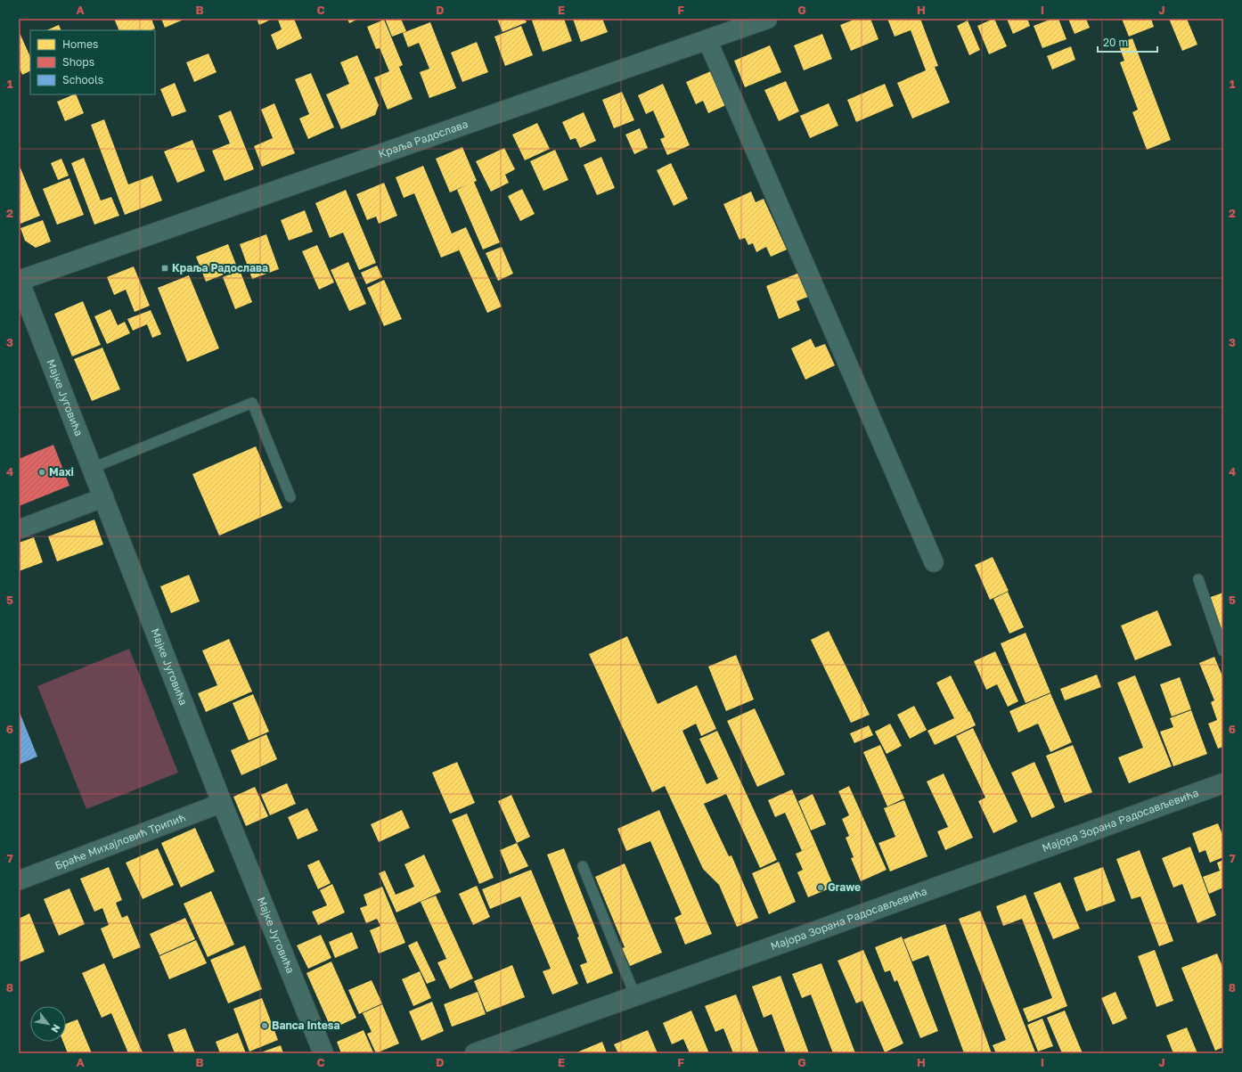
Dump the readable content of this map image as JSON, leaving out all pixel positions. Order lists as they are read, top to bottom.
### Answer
{
  "streets": {
    "main road": ["Мајора Зорана Радосављевића"],
    "street": ["Краља Радослава", "Мајке Југовића", "Браће Михајловић Трипић"]
  },
  "crossings": [
    ["Краља Радослава", "Мајке Југовића"],
    ["Мајке Југовића", "Браће Михајловић Трипић"]
  ],
  "places": {
    "transit": ["Краља Радослава"],
    "other": ["Maxi", "Grawe", "Banca Intesa"]
  },
  "legend": ["Homes", "Shops", "Schools"],
  "scale_bar": "20 m",
  "north": "bottom right",
  "grid": {
    "columns": [
      "A",
      "B",
      "C",
      "D",
      "E",
      "F",
      "G",
      "H",
      "I",
      "J"
    ],
    "rows": [
      "1",
      "2",
      "3",
      "4",
      "5",
      "6",
      "7",
      "8"
    ]
  }
}
